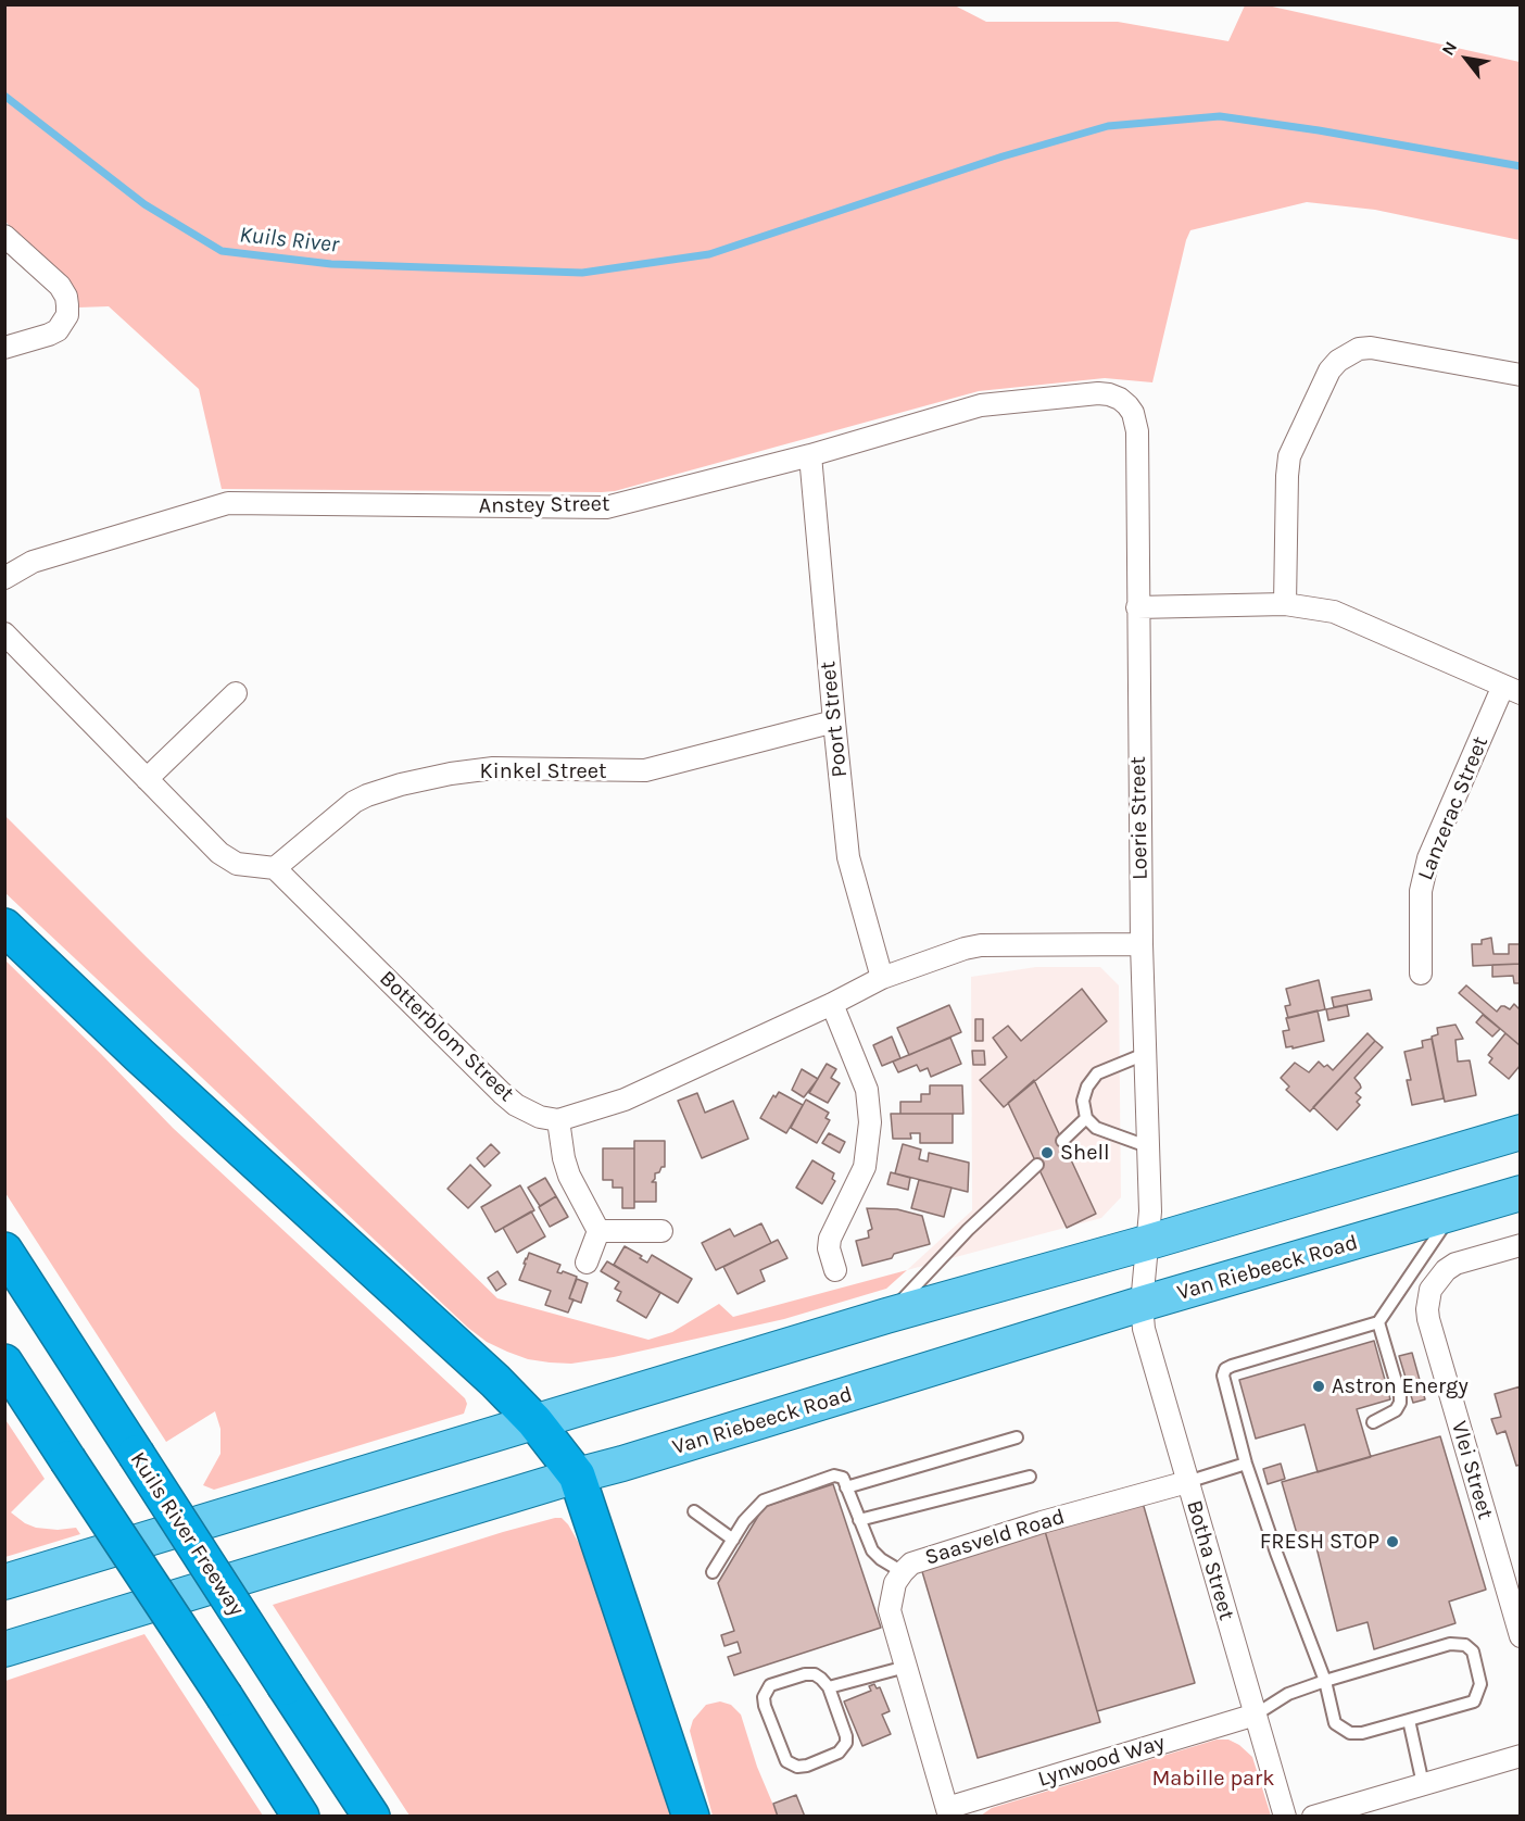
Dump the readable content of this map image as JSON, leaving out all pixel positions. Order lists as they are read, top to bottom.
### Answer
{
  "streets": {
    "highway": ["Kuils River Freeway"],
    "main road": ["Van Riebeeck Road"],
    "street": [
      "Anstey Street",
      "Poort Street",
      "Kinkel Street",
      "Lanzerac Street",
      "Loerie Street",
      "Botterblom Street",
      "Vlei Street",
      "Saasveld Road",
      "Botha Street",
      "Lynwood Way"
    ]
  },
  "crossings": [
    ["Anstey Street", "Poort Street"],
    ["Anstey Street", "Loerie Street"],
    ["Poort Street", "Kinkel Street"],
    ["Kinkel Street", "Botterblom Street"],
    ["Loerie Street", "Botha Street"],
    ["Van Riebeeck Road", "Botha Street"],
    ["Saasveld Road", "Botha Street"],
    ["Saasveld Road", "Lynwood Way"],
    ["Botha Street", "Lynwood Way"]
  ],
  "water": ["Kuils River"],
  "parks": ["Mabille park"],
  "places": ["Shell", "Astron Energy", "FRESH STOP"],
  "north": "top left"
}
